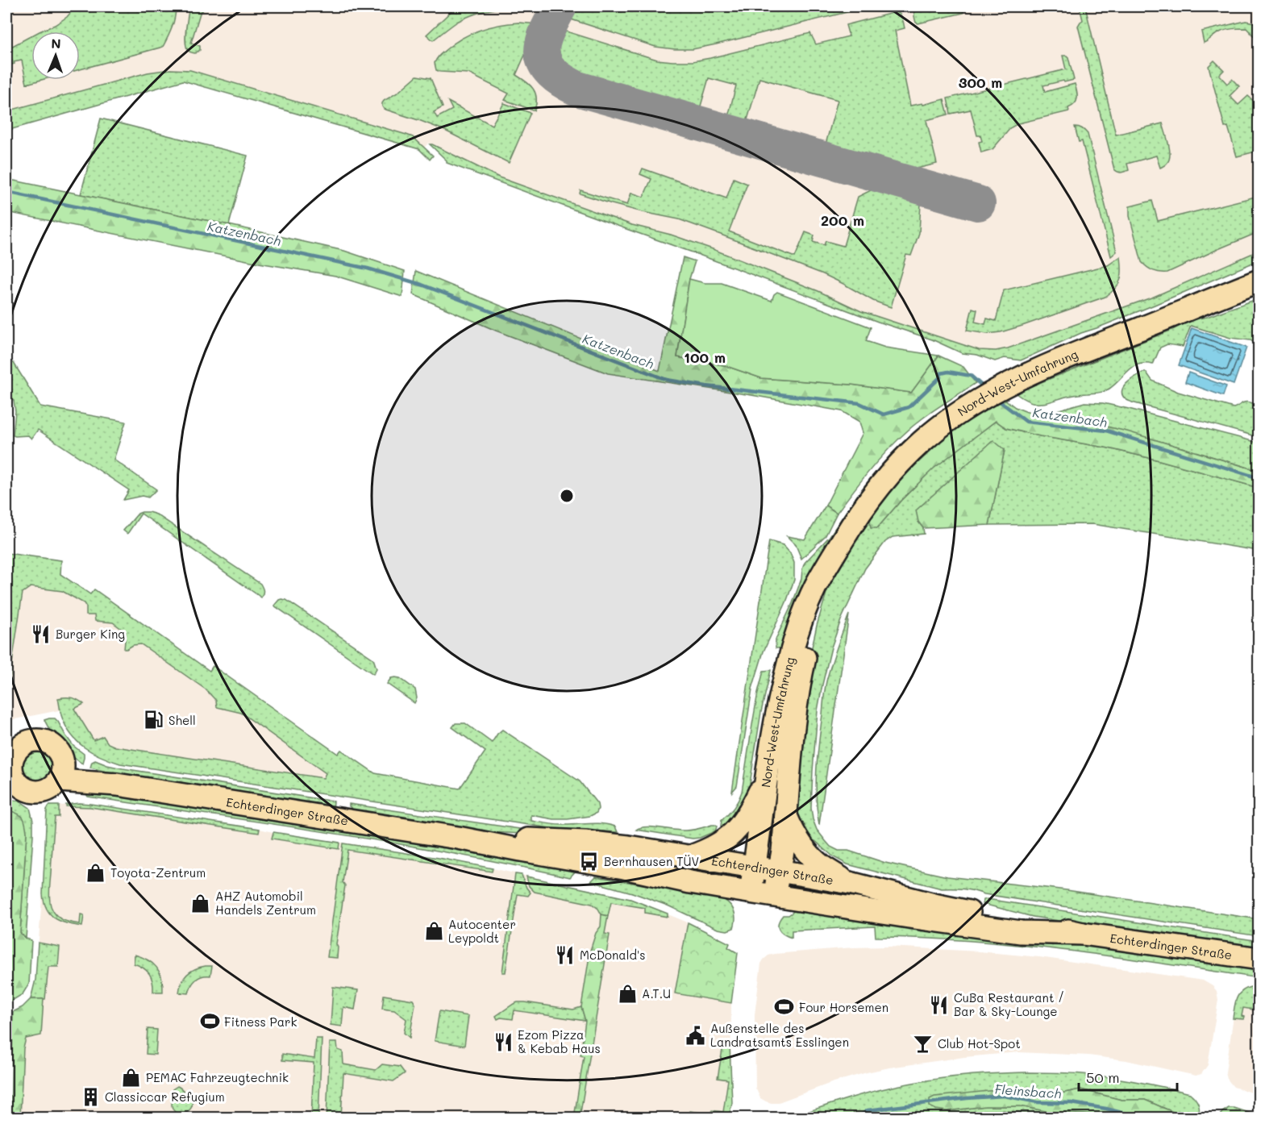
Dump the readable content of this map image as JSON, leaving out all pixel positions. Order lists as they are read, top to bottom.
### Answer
{
  "streets": {
    "main road": ["Nord-West-Umfahrung", "Echterdinger Straße"]
  },
  "crossings": [
    ["Nord-West-Umfahrung", "Echterdinger Straße"]
  ],
  "water": ["Katzenbach", "Fleinsbach"],
  "places": {
    "restaurant": [
      "Burger King",
      "McDonald's",
      "CuBa Restaurant / Bar & Sky-Lounge",
      "Ezom Pizza & Kebab Haus"
    ],
    "fuel station": ["Shell"],
    "bus stop": ["Bernhausen TÜV"],
    "shop": [
      "Toyota-Zentrum",
      "AHZ Automobil Handels Zentrum",
      "Autocenter Leypoldt",
      "A.T.U",
      "PEMAC Fahrzeugtechnik"
    ],
    "sports": ["Four Horsemen", "Fitness Park"],
    "public building": ["Außenstelle des Landratsamts Esslingen"],
    "bar": ["Club Hot-Spot"],
    "building": ["Classiccar Refugium"]
  },
  "scale_bar": "50 m",
  "north": "top",
  "rings": ["300 m", "200 m", "100 m"]
}
